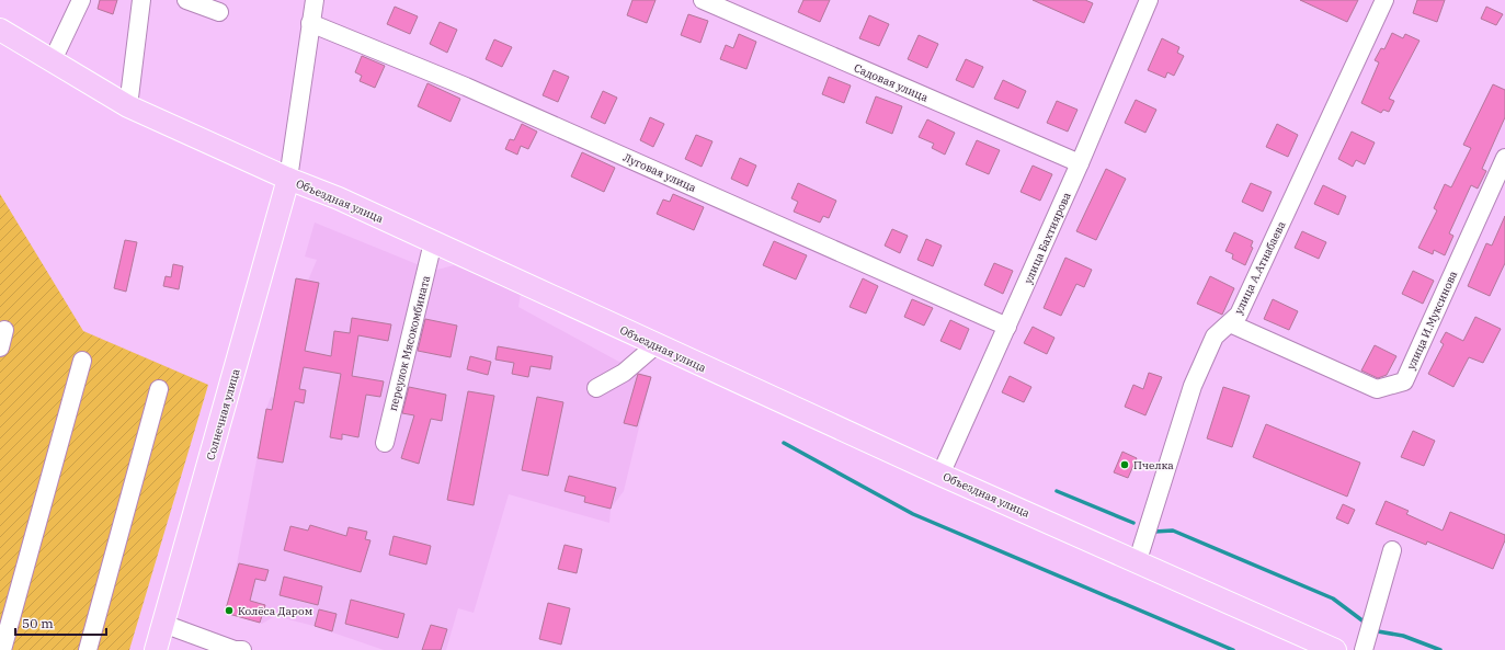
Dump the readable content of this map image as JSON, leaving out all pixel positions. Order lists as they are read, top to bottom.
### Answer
{
  "streets": {
    "main road": ["Объездная улица", "Солнечная улица"],
    "street": [
      "Садовая улица",
      "Луговая улица",
      "улица Бахтиярова",
      "улица А.Атнабаева",
      "улица И.Муксинова",
      "переулок Мясокомбината"
    ]
  },
  "crossings": [
    ["Садовая улица", "улица Бахтиярова"],
    ["Луговая улица", "улица Бахтиярова"],
    ["Объездная улица", "улица Бахтиярова"],
    ["Объездная улица", "улица А.Атнабаева"],
    ["Объездная улица", "переулок Мясокомбината"],
    ["Объездная улица", "Солнечная улица"],
    ["улица А.Атнабаева", "улица И.Муксинова"]
  ],
  "places": ["Пчелка", "Колёса Даром"],
  "scale_bar": "50 m"
}
